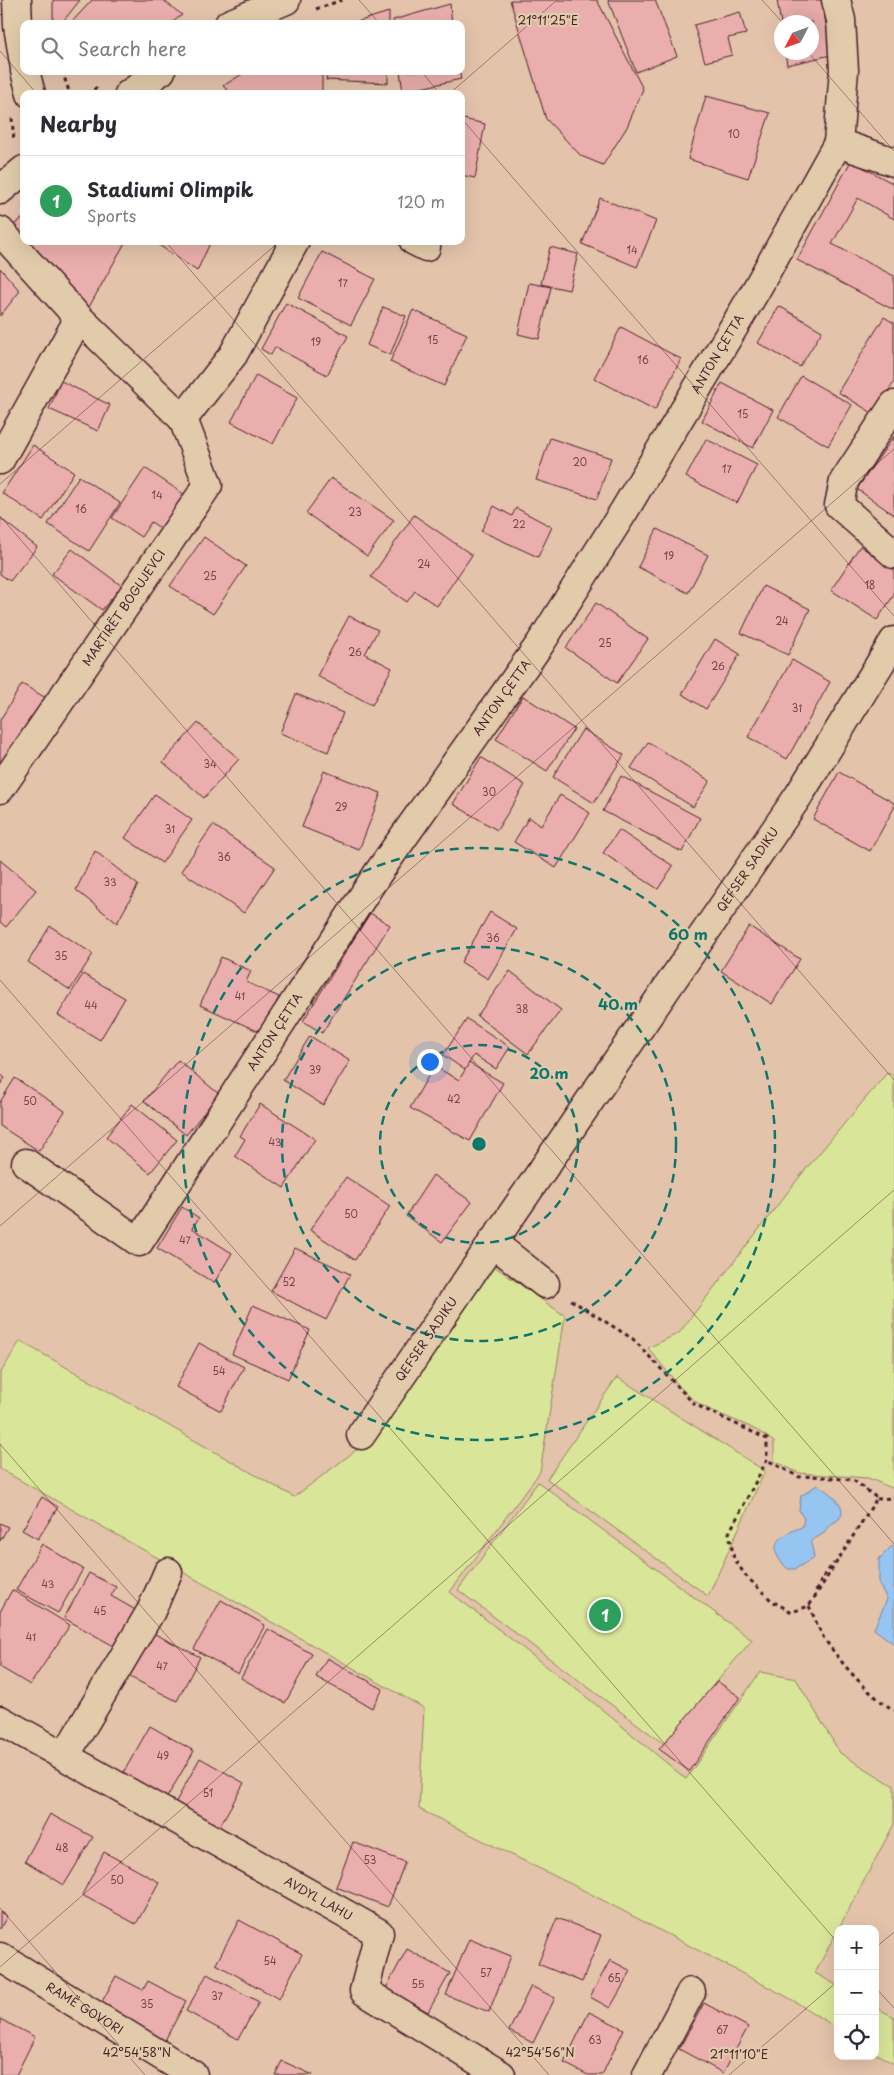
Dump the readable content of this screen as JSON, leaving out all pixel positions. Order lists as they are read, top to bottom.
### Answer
{
  "streets": {
    "street": [
      "ANTON ÇETTA",
      "MARTIRËT BOGUJEVCI",
      "QEFSER SADIKU",
      "AVDYL LAHU",
      "RAMË GOVORI"
    ]
  },
  "house_numbers": [
    "10",
    "14",
    "17",
    "15",
    "19",
    "16",
    "15",
    "20",
    "17",
    "14",
    "16",
    "23",
    "22",
    "19",
    "24",
    "25",
    "18",
    "24",
    "25",
    "26",
    "26",
    "31",
    "34",
    "30",
    "29",
    "31",
    "36",
    "33",
    "36",
    "35",
    "41",
    "44",
    "38",
    "39",
    "42",
    "50",
    "43",
    "50",
    "47",
    "52",
    "54",
    "43",
    "45",
    "41",
    "47",
    "49",
    "51",
    "48",
    "53",
    "50",
    "54",
    "57",
    "65",
    "55",
    "37",
    "35",
    "67",
    "63"
  ],
  "north": "bottom left",
  "page": {
    "search": "Search here",
    "heading": "Nearby",
    "list": [
      {
        "mark": "1",
        "name": "Stadiumi Olimpik",
        "note": "Sports",
        "value": "120 m"
      }
    ],
    "pins": "1",
    "map_buttons": ["+", "−"]
  },
  "coordinates": [
    "21°11'25\"E",
    "42°54'58\"N",
    "42°54'56\"N",
    "21°11'10\"E"
  ],
  "rings": ["60 m", "40 m", "20 m"]
}
